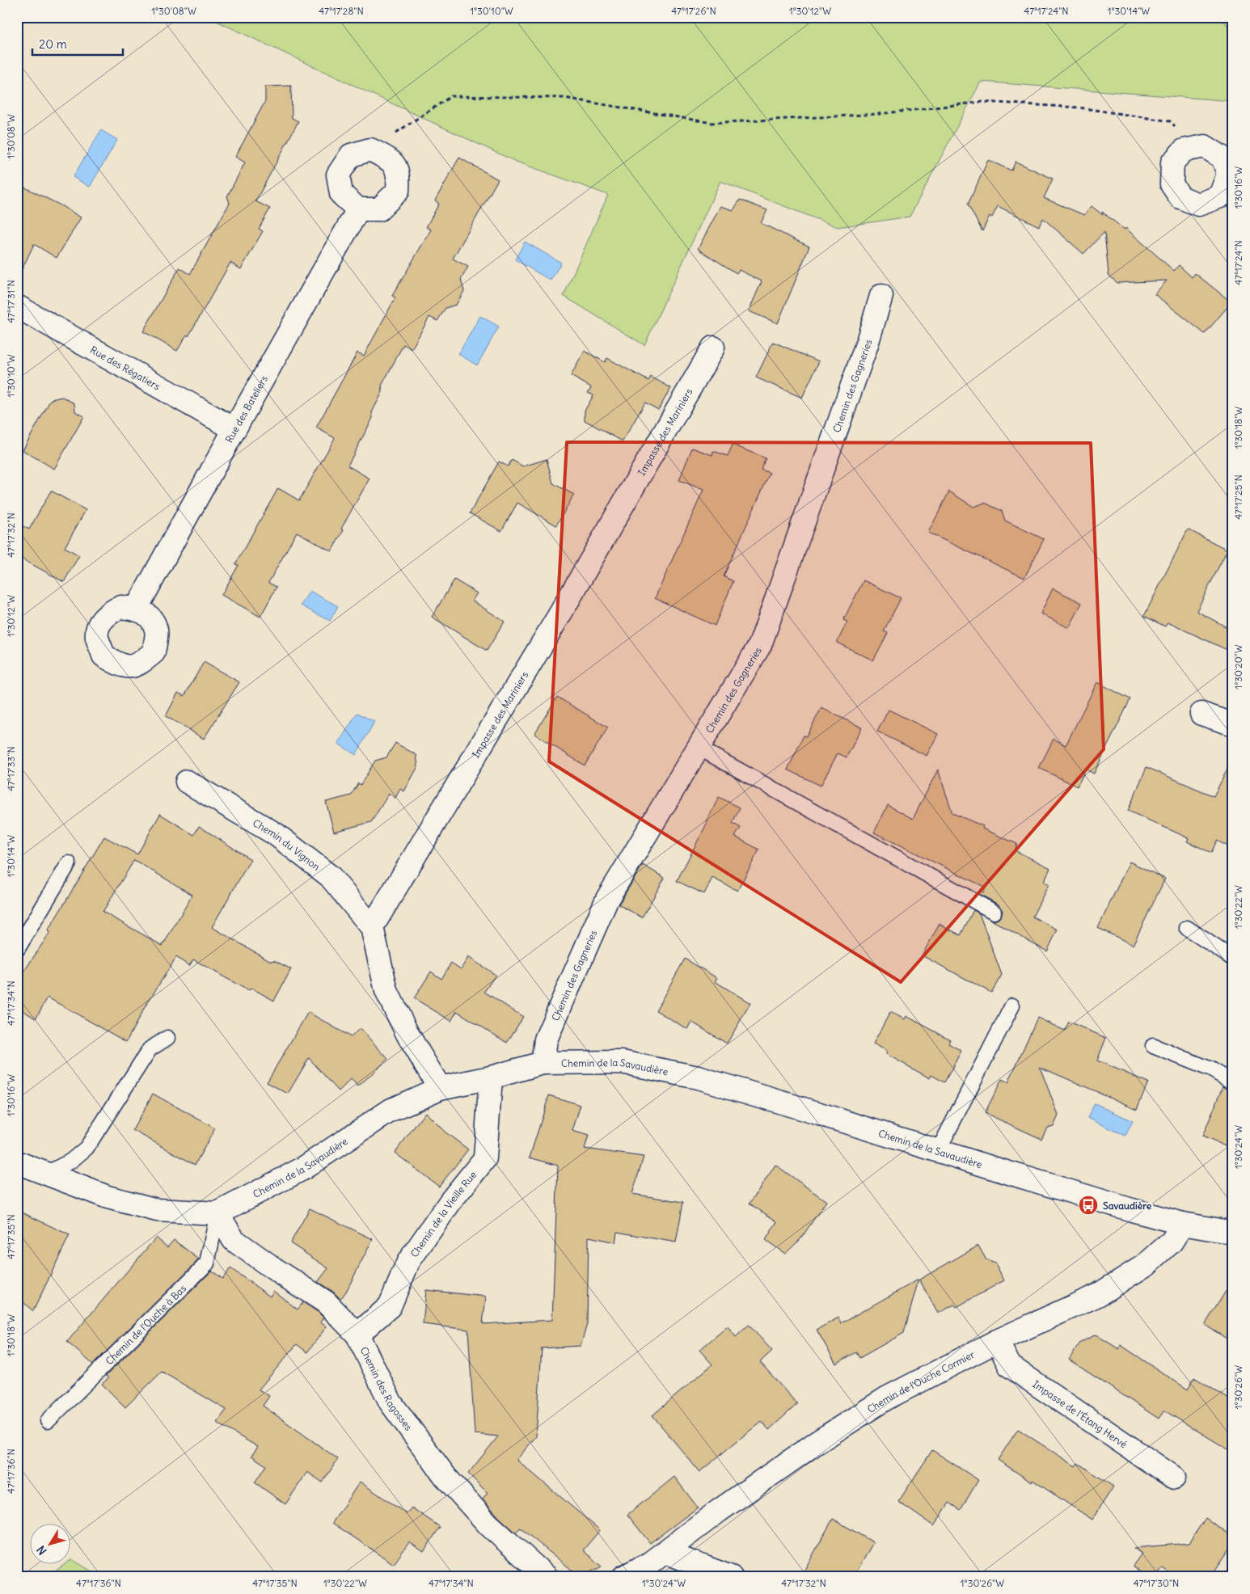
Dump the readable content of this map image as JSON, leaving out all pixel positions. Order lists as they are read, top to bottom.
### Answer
{
  "streets": {
    "street": [
      "Rue des Régatiers",
      "Chemin des Gagneries",
      "Rue des Bateliers",
      "Impasse des Mariniers",
      "Chemin du Vignon",
      "Chemin de la Savaudière",
      "Chemin de la Vieille Rue",
      "Chemin de l'Ouche Cormier",
      "Chemin des Ragosses",
      "Impasse de l’Étang Hervé"
    ],
    "lane": ["Chemin de l'Ouche à Bas"]
  },
  "crossings": [
    ["Rue des Régatiers", "Rue des Bateliers"],
    ["Chemin des Gagneries", "Chemin de la Savaudière"],
    ["Impasse des Mariniers", "Chemin du Vignon"],
    ["Chemin de la Savaudière", "Chemin de la Vieille Rue"],
    ["Chemin de la Savaudière", "Chemin de l'Ouche à Bas"],
    ["Chemin de la Savaudière", "Chemin de l'Ouche Cormier"],
    ["Chemin de la Savaudière", "Chemin des Ragosses"],
    ["Chemin de la Vieille Rue", "Chemin des Ragosses"],
    ["Chemin de l'Ouche à Bas", "Chemin des Ragosses"],
    ["Chemin de l'Ouche Cormier", "Impasse de l’Étang Hervé"]
  ],
  "places": {
    "bus stop": ["Savaudière"]
  },
  "scale_bar": "20 m",
  "north": "bottom left",
  "coordinates": [
    "1°30'08\"W",
    "47°17'28\"N",
    "1°30'10\"W",
    "47°17'26\"N",
    "1°30'12\"W",
    "47°17'24\"N",
    "1°30'14\"W",
    "1°30'16\"W",
    "47°17'31\"N",
    "1°30'18\"W",
    "47°17'25\"N",
    "47°17'32\"N",
    "1°30'20\"W",
    "47°17'33\"N",
    "1°30'22\"W",
    "47°17'34\"N",
    "1°30'24\"W",
    "47°17'35\"N",
    "1°30'26\"W",
    "47°17'36\"N",
    "47°17'30\"N"
  ]
}
